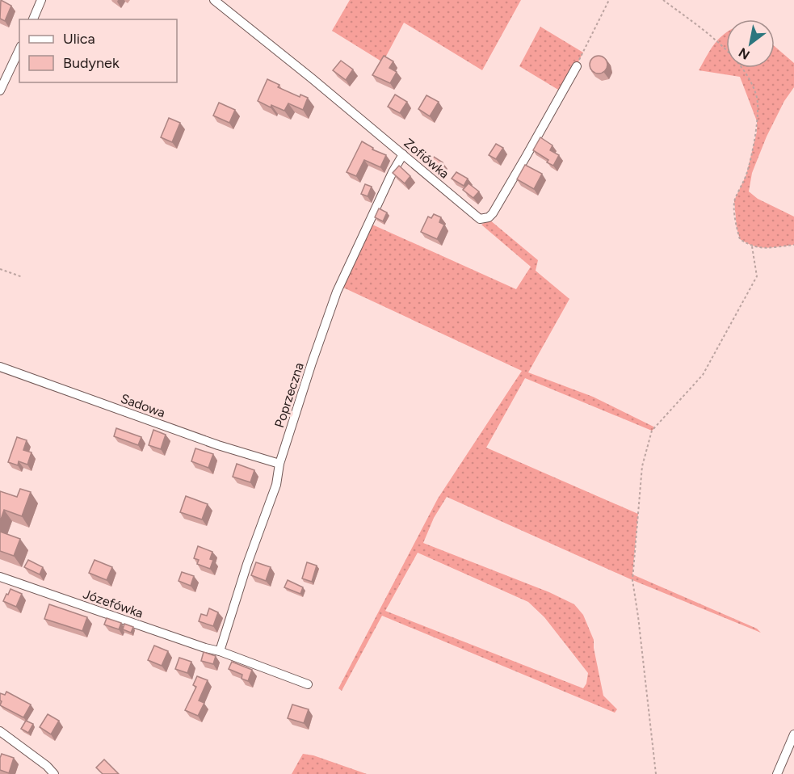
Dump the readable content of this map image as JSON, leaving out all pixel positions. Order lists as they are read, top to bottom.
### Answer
{
  "streets": {
    "street": [
      "Zofiówka",
      "Poprzeczna",
      "Sadowa",
      "Józefówka"
    ]
  },
  "crossings": [
    ["Zofiówka", "Poprzeczna"],
    ["Poprzeczna", "Sadowa"],
    ["Poprzeczna", "Józefówka"]
  ],
  "legend": ["Ulica", "Budynek"],
  "north": "bottom left"
}
